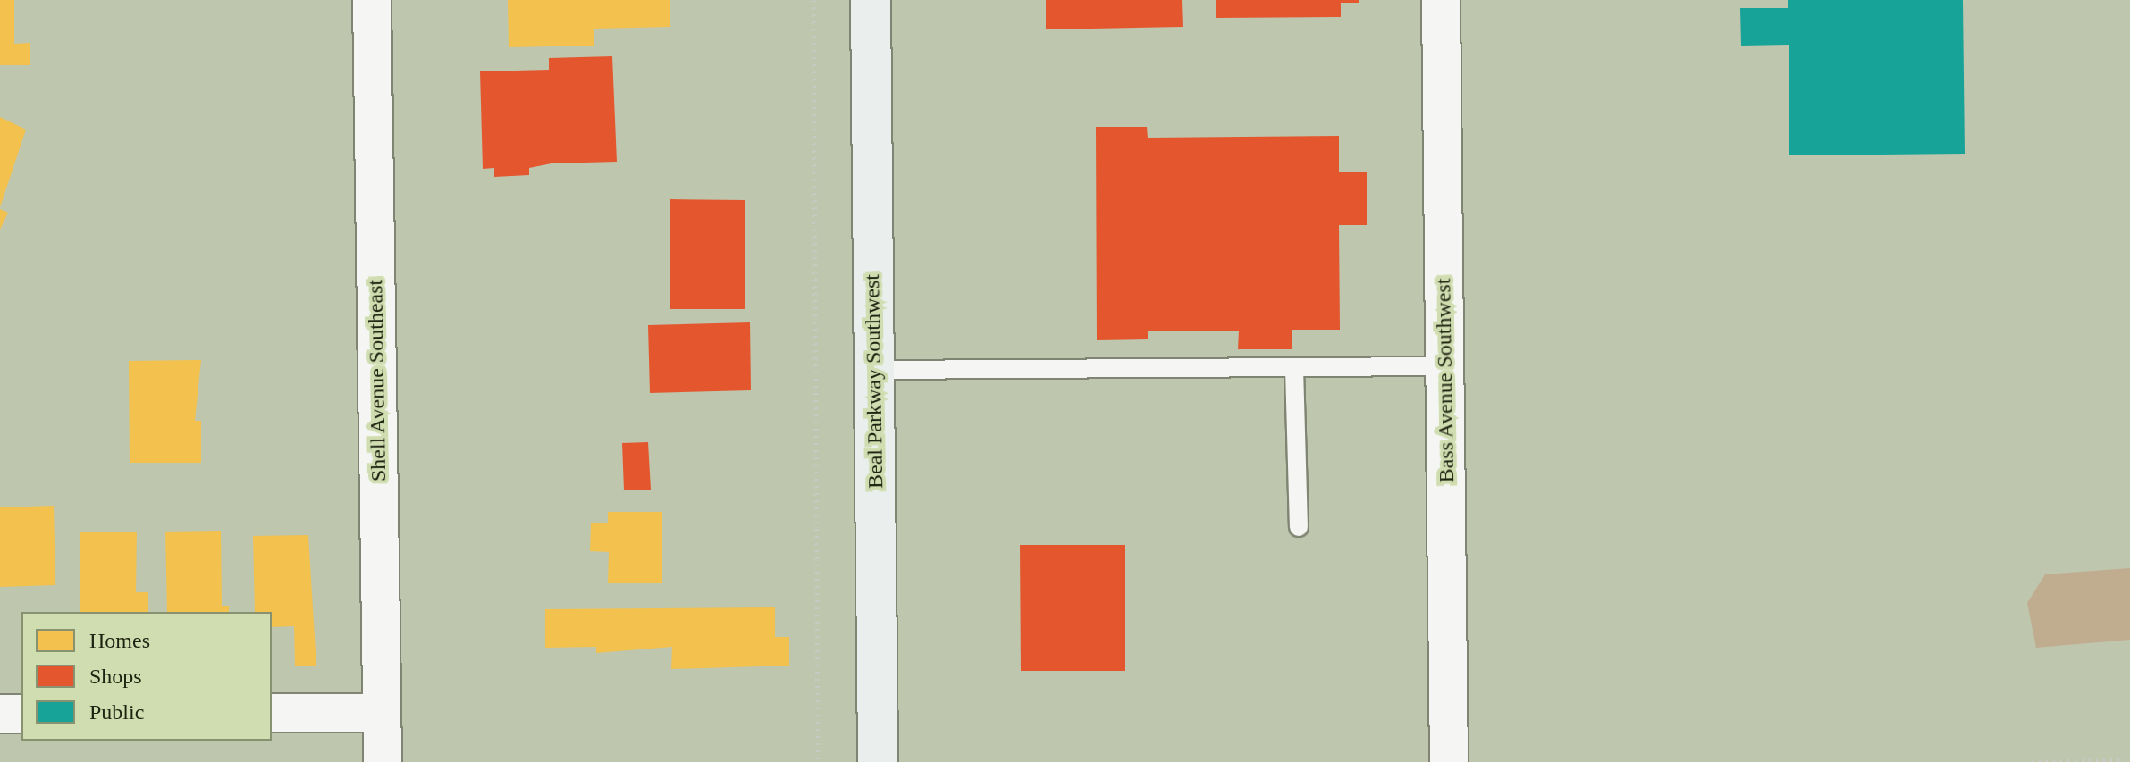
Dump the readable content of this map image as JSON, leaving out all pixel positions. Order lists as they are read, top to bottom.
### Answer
{
  "streets": {
    "main road": ["Beal Parkway Southwest"],
    "street": ["Shell Avenue Southeast", "Bass Avenue Southwest"]
  },
  "legend": ["Homes", "Shops", "Public"]
}
